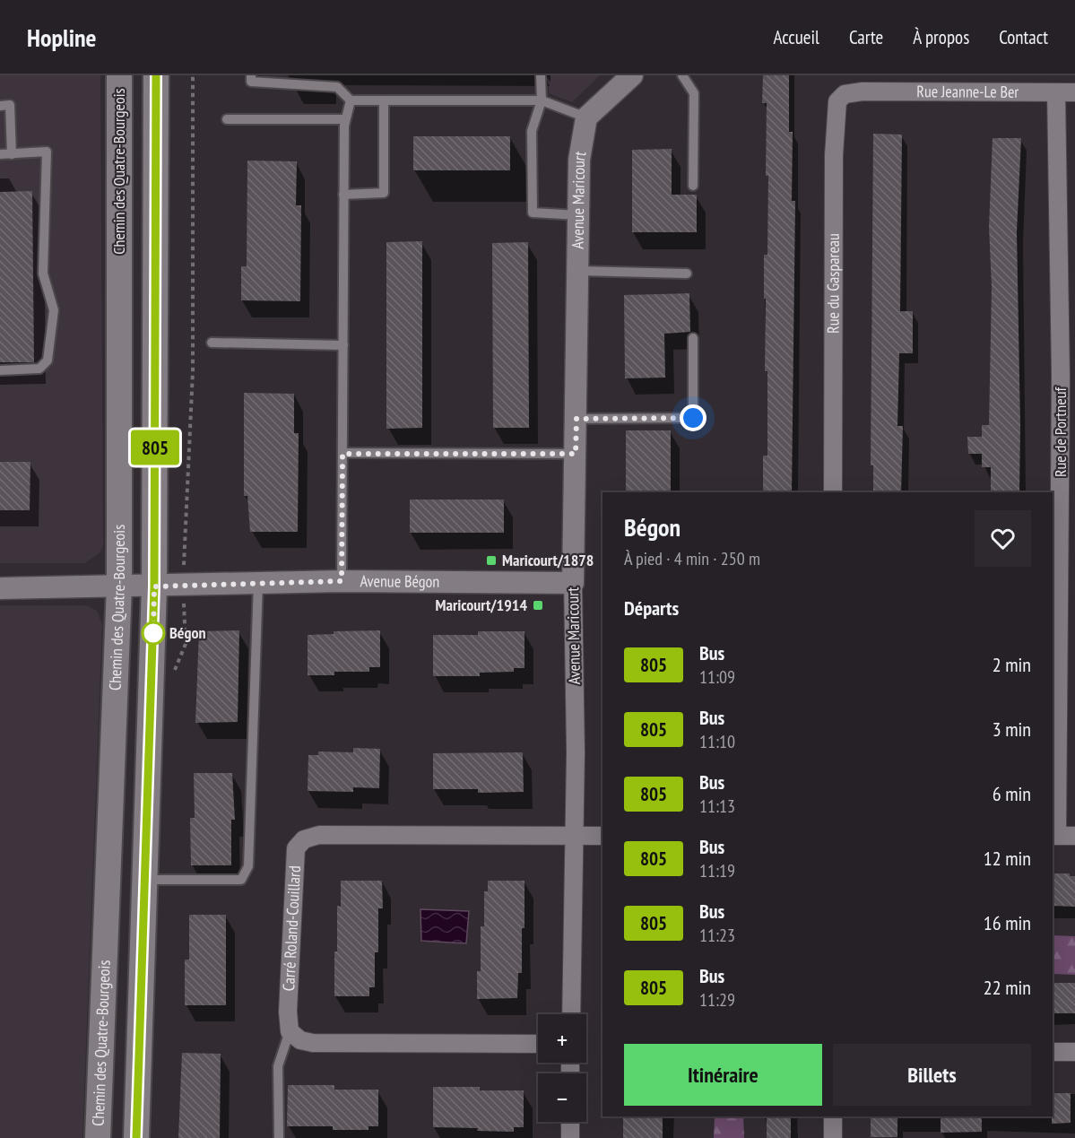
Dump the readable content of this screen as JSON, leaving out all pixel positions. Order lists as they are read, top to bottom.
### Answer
{
  "streets": {
    "main road": ["Chemin des Quatre-Bourgeois"],
    "street": [
      "Rue Jeanne-Le Ber",
      "Avenue Maricourt",
      "Rue du Gaspareau",
      "Rue de Portneuf",
      "Avenue Bégon",
      "Carré Roland-Couillard"
    ]
  },
  "crossings": [
    ["Rue Jeanne-Le Ber", "Rue du Gaspareau"],
    ["Rue Jeanne-Le Ber", "Rue de Portneuf"],
    ["Chemin des Quatre-Bourgeois", "Avenue Bégon"],
    ["Avenue Maricourt", "Avenue Bégon"],
    ["Avenue Maricourt", "Carré Roland-Couillard"]
  ],
  "places": {
    "transit": ["Maricourt/1878", "Maricourt/1914"],
    "other": ["Bégon"]
  },
  "lines": ["bus line 805"],
  "page": {
    "header": "Hopline",
    "nav": [
      "Accueil",
      "Carte",
      "À propos",
      "Contact"
    ],
    "on_map": "805",
    "heading": [
      ["Bégon", "À pied · 4 min · 250 m"],
      "Départs"
    ],
    "list": [
      {
        "mark": "805",
        "name": "Bus",
        "note": "11:09",
        "value": "2 min"
      },
      {
        "mark": "805",
        "name": "Bus",
        "note": "11:10",
        "value": "3 min"
      },
      {
        "mark": "805",
        "name": "Bus",
        "note": "11:13",
        "value": "6 min"
      },
      {
        "mark": "805",
        "name": "Bus",
        "note": "11:19",
        "value": "12 min"
      },
      {
        "mark": "805",
        "name": "Bus",
        "note": "11:23",
        "value": "16 min"
      },
      {
        "mark": "805",
        "name": "Bus",
        "note": "11:29",
        "value": "22 min"
      }
    ],
    "map_buttons": ["+", "−"],
    "buttons": ["Itinéraire", "Billets"]
  }
}
